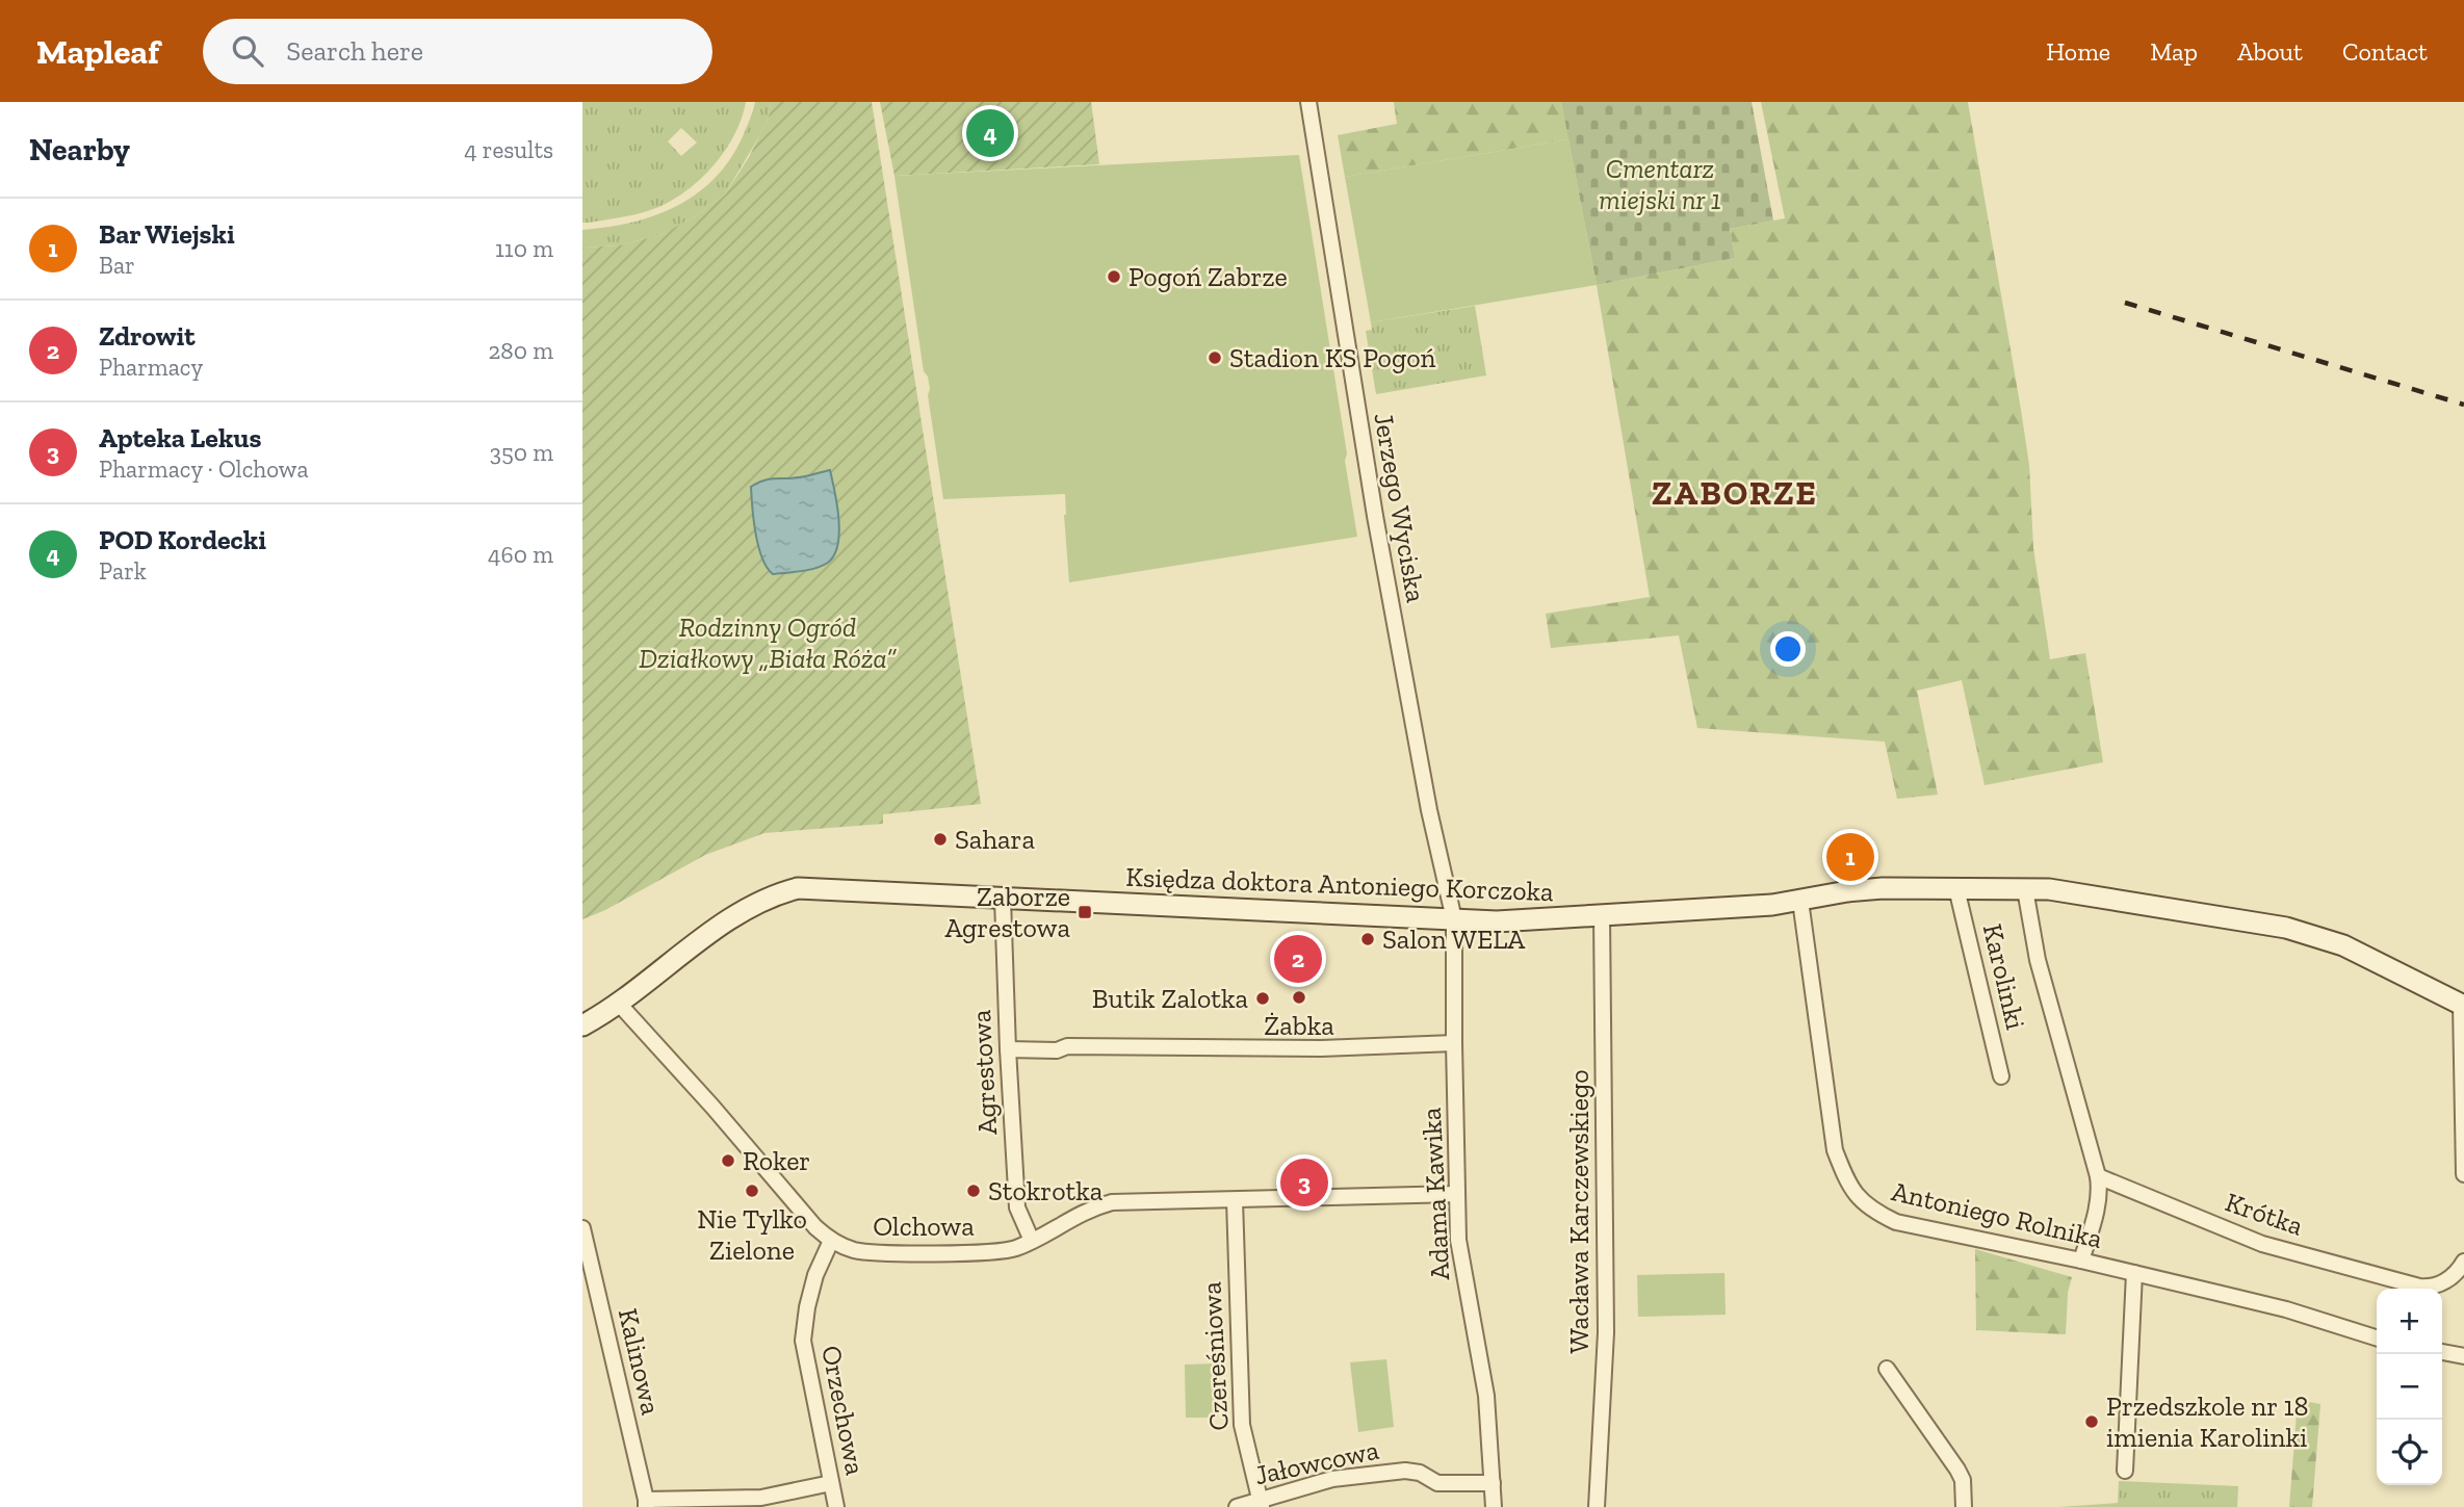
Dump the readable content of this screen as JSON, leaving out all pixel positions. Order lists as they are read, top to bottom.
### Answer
{
  "streets": {
    "street": [
      "Jerzego Wyciska",
      "Księdza doktora Antoniego Korczoka",
      "Karolinki",
      "Agrestowa",
      "Adama Kawika",
      "Wacława Karczewskiego",
      "Krótka",
      "Antoniego Rolnika",
      "Olchowa",
      "Czereśniowa",
      "Kalinowa",
      "Orzechowa",
      "Jałowcowa"
    ]
  },
  "crossings": [
    ["Jerzego Wyciska", "Księdza doktora Antoniego Korczoka"],
    ["Jerzego Wyciska", "Adama Kawika"],
    ["Księdza doktora Antoniego Korczoka", "Karolinki"],
    ["Księdza doktora Antoniego Korczoka", "Agrestowa"],
    ["Księdza doktora Antoniego Korczoka", "Adama Kawika"],
    ["Księdza doktora Antoniego Korczoka", "Wacława Karczewskiego"],
    ["Księdza doktora Antoniego Korczoka", "Antoniego Rolnika"],
    ["Księdza doktora Antoniego Korczoka", "Olchowa"],
    ["Agrestowa", "Olchowa"],
    ["Adama Kawika", "Olchowa"],
    ["Adama Kawika", "Jałowcowa"],
    ["Olchowa", "Czereśniowa"],
    ["Olchowa", "Orzechowa"],
    ["Czereśniowa", "Jałowcowa"]
  ],
  "districts": ["ZABORZE"],
  "parks": ["Cmentarz miejski nr 1", "Rodzinny Ogród Działkowy „Biała Róża”"],
  "places": {
    "other": [
      "Pogoń Zabrze",
      "Stadion KS Pogoń",
      "Sahara",
      "Salon WELA",
      "Żabka",
      "Butik Zalotka",
      "Roker",
      "Nie Tylko Zielone",
      "Stokrotka",
      "Przedszkole nr 18 imienia Karolinki"
    ],
    "transit": ["Zaborze Agrestowa"]
  },
  "page": {
    "header": "Mapleaf",
    "search": "Search here",
    "nav": [
      "Home",
      "Map",
      "About",
      "Contact"
    ],
    "heading": ["Nearby", "4 results"],
    "pins": [
      "4",
      "1",
      "2",
      "3"
    ],
    "list": [
      {
        "mark": "1",
        "name": "Bar Wiejski",
        "note": "Bar",
        "value": "110 m"
      },
      {
        "mark": "2",
        "name": "Zdrowit",
        "note": "Pharmacy",
        "value": "280 m"
      },
      {
        "mark": "3",
        "name": "Apteka Lekus",
        "note": "Pharmacy · Olchowa",
        "value": "350 m"
      },
      {
        "mark": "4",
        "name": "POD Kordecki",
        "note": "Park",
        "value": "460 m"
      }
    ],
    "map_buttons": ["+", "−"]
  }
}
